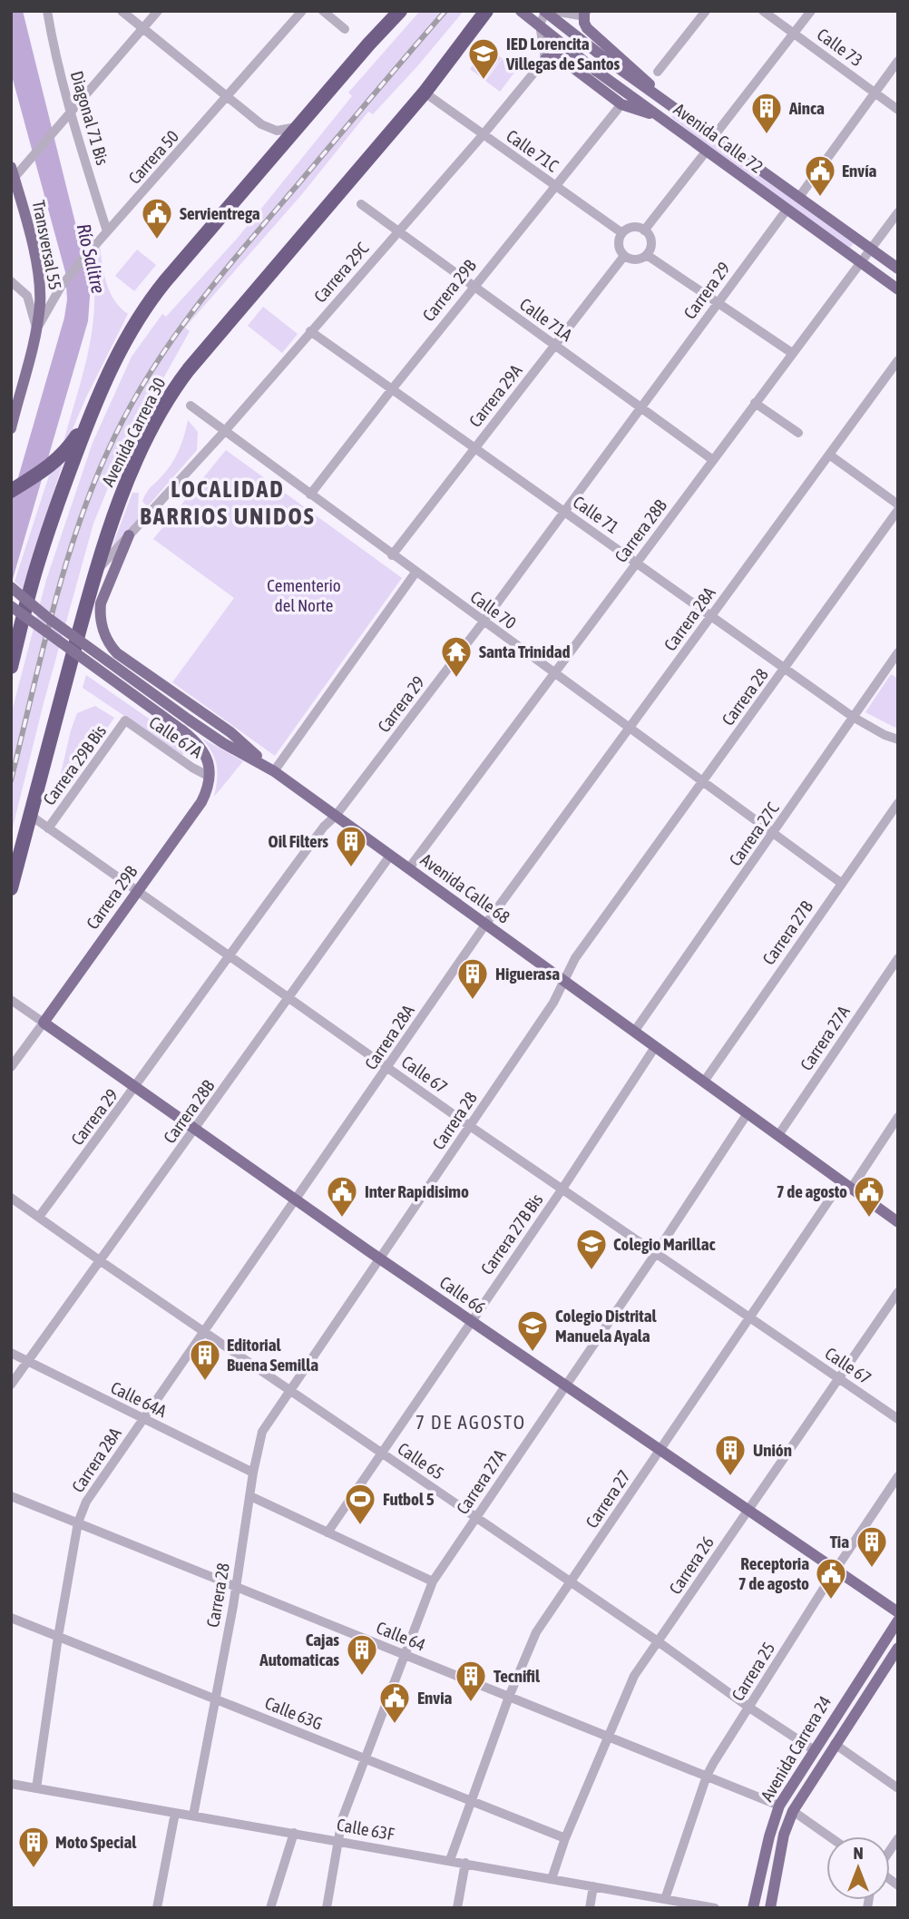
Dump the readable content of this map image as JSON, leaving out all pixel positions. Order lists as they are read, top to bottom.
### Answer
{
  "streets": {
    "highway": ["Avenida Carrera 30"],
    "main road": [
      "Avenida Calle 72",
      "Transversal 55",
      "Carrera 29B",
      "Avenida Calle 68",
      "Calle 66",
      "Avenida Carrera 24"
    ],
    "street": [
      "Calle 73",
      "Diagonal 71 Bis",
      "Calle 71C",
      "Carrera 50",
      "Carrera 29C",
      "Carrera 29",
      "Calle 71A",
      "Carrera 29A",
      "Calle 71",
      "Carrera 28B",
      "Calle 70",
      "Carrera 28A",
      "Carrera 28",
      "Calle 67A",
      "Carrera 29B Bis",
      "Carrera 27C",
      "Carrera 27B",
      "Carrera 27A",
      "Calle 67",
      "Carrera 27B Bis",
      "Calle 64A",
      "Calle 65",
      "Carrera 27",
      "Carrera 26",
      "Calle 64",
      "Carrera 25",
      "Calle 63G",
      "Calle 63F"
    ]
  },
  "crossings": [
    ["Diagonal 71 Bis", "Carrera 50"],
    ["Avenida Calle 72", "Carrera 29"],
    ["Avenida Calle 72", "Carrera 28B"],
    ["Calle 71C", "Carrera 29C"],
    ["Calle 71C", "Carrera 29B"],
    ["Calle 71C", "Carrera 29A"],
    ["Calle 71C", "Avenida Carrera 30"],
    ["Carrera 50", "Transversal 55"],
    ["Carrera 29C", "Calle 71A"],
    ["Carrera 29C", "Avenida Carrera 30"],
    ["Carrera 29C", "Calle 71"],
    ["Carrera 29C", "Calle 70"],
    ["Carrera 29B", "Calle 71A"],
    ["Carrera 29B", "Calle 71"],
    ["Carrera 29B", "Calle 70"],
    ["Carrera 29B", "Calle 67A"],
    ["Carrera 29B", "Calle 67"],
    ["Carrera 29B", "Calle 66"],
    ["Carrera 29", "Calle 71A"],
    ["Carrera 29", "Calle 71"],
    ["Carrera 29", "Calle 70"],
    ["Carrera 29", "Avenida Calle 68"],
    ["Carrera 29", "Calle 67"],
    ["Carrera 29", "Calle 66"],
    ["Carrera 29", "Calle 65"],
    ["Calle 71A", "Carrera 29A"],
    ["Calle 71A", "Carrera 28B"],
    ["Carrera 29A", "Calle 71"],
    ["Carrera 29A", "Calle 70"],
    ["Avenida Carrera 30", "Calle 67"],
    ["Calle 71", "Carrera 28B"],
    ["Calle 71", "Carrera 28A"],
    ["Calle 71", "Carrera 28"],
    ["Calle 71", "Carrera 27C"],
    ["Carrera 28B", "Calle 70"],
    ["Carrera 28B", "Avenida Calle 68"],
    ["Carrera 28B", "Calle 67"],
    ["Carrera 28B", "Calle 66"],
    ["Carrera 28B", "Calle 64A"],
    ["Carrera 28B", "Calle 65"],
    ["Calle 70", "Carrera 28A"],
    ["Calle 70", "Carrera 28"],
    ["Calle 70", "Carrera 27C"],
    ["Calle 70", "Carrera 27B"],
    ["Carrera 28A", "Avenida Calle 68"],
    ["Carrera 28A", "Calle 67"],
    ["Carrera 28A", "Calle 66"],
    ["Carrera 28A", "Calle 64A"],
    ["Carrera 28A", "Calle 65"],
    ["Carrera 28A", "Calle 64"],
    ["Carrera 28A", "Calle 63G"],
    ["Carrera 28A", "Calle 63F"],
    ["Carrera 28", "Avenida Calle 68"],
    ["Carrera 28", "Calle 67"],
    ["Carrera 28", "Calle 66"],
    ["Carrera 28", "Calle 64A"],
    ["Carrera 28", "Calle 65"],
    ["Carrera 28", "Calle 64"],
    ["Carrera 28", "Calle 63G"],
    ["Carrera 28", "Calle 63F"],
    ["Calle 67A", "Carrera 29B Bis"],
    ["Carrera 29B Bis", "Calle 67"],
    ["Carrera 27C", "Avenida Calle 68"],
    ["Avenida Calle 68", "Carrera 27B"],
    ["Avenida Calle 68", "Carrera 27A"],
    ["Avenida Calle 68", "Carrera 27B Bis"],
    ["Avenida Calle 68", "Carrera 27"],
    ["Carrera 27A", "Calle 67"],
    ["Carrera 27A", "Calle 66"],
    ["Carrera 27A", "Calle 65"],
    ["Carrera 27A", "Calle 64"],
    ["Carrera 27A", "Calle 63G"],
    ["Carrera 27A", "Calle 63F"],
    ["Calle 67", "Carrera 27B Bis"],
    ["Calle 67", "Carrera 27"],
    ["Calle 67", "Carrera 26"],
    ["Carrera 27B Bis", "Calle 66"],
    ["Carrera 27B Bis", "Calle 65"],
    ["Calle 66", "Carrera 27"],
    ["Calle 66", "Carrera 26"],
    ["Calle 66", "Carrera 25"],
    ["Calle 65", "Carrera 27"],
    ["Calle 65", "Carrera 26"],
    ["Calle 65", "Carrera 25"],
    ["Calle 65", "Avenida Carrera 24"],
    ["Carrera 27", "Calle 64"],
    ["Carrera 27", "Calle 63G"],
    ["Carrera 27", "Calle 63F"],
    ["Carrera 26", "Calle 64"],
    ["Carrera 26", "Calle 63G"],
    ["Carrera 26", "Calle 63F"],
    ["Calle 64", "Carrera 25"],
    ["Calle 64", "Avenida Carrera 24"],
    ["Carrera 25", "Calle 63F"]
  ],
  "districts": ["LOCALIDAD BARRIOS UNIDOS", "7 DE AGOSTO"],
  "water": ["Río Salitre"],
  "parks": ["Cementerio del Norte"],
  "places": {
    "school or university": ["IED Lorencita Villegas de Santos", "Colegio Marillac", "Colegio Distrital Manuela Ayala"],
    "building": [
      "Ainca",
      "Oil Filters",
      "Higuerasa",
      "Editorial Buena Semilla",
      "Unión",
      "Tia",
      "Cajas Automaticas",
      "Tecnifil",
      "Moto Special"
    ],
    "public building": [
      "Envía",
      "Servientrega",
      "Inter Rapidisimo",
      "7 de agosto",
      "Receptoria 7 de agosto",
      "Envia"
    ],
    "temple": ["Santa Trinidad"],
    "sports": ["Futbol 5"]
  },
  "north": "top"
}
